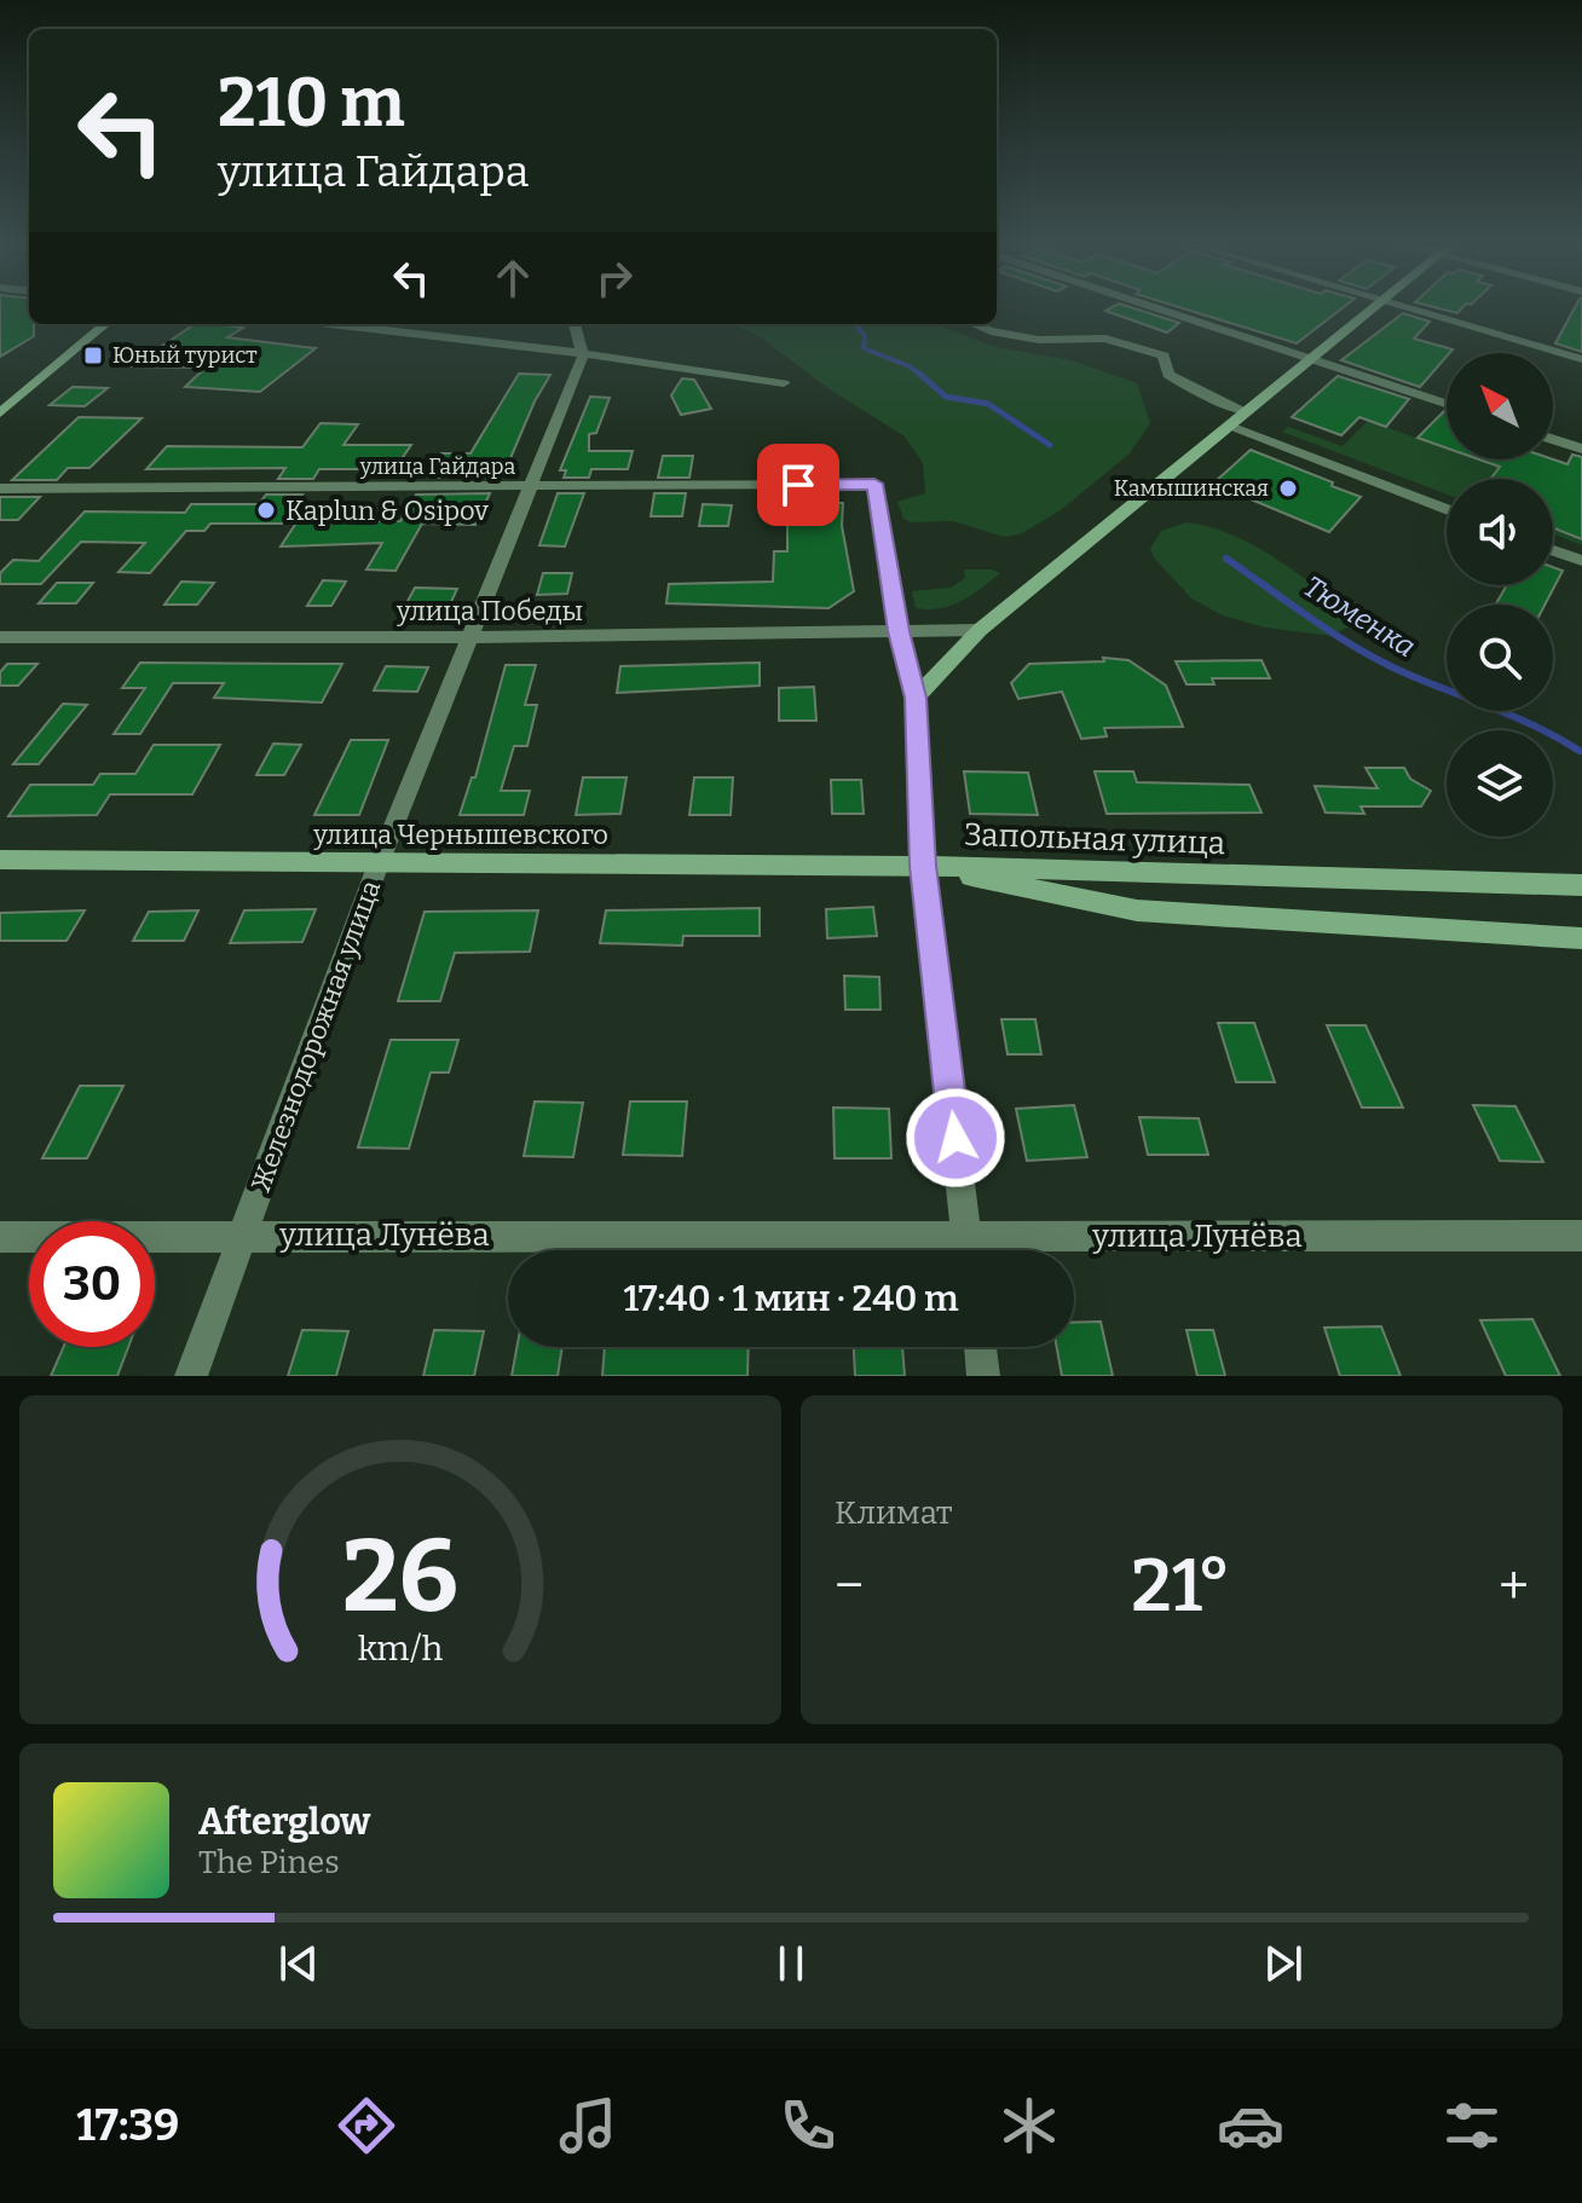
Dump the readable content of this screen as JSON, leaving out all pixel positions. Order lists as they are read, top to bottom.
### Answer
{
  "streets": {
    "street": [
      "улица Гайдара",
      "улица Победы",
      "улица Чернышевского",
      "Запольная улица",
      "Железнодорожная улица",
      "улица Лунёва"
    ]
  },
  "crossings": [
    ["улица Гайдара", "улица Победы"],
    ["улица Гайдара", "Железнодорожная улица"],
    ["улица Победы", "Железнодорожная улица"],
    ["улица Чернышевского", "Запольная улица"],
    ["улица Чернышевского", "Железнодорожная улица"],
    ["Железнодорожная улица", "улица Лунёва"]
  ],
  "water": ["Тюменка"],
  "places": {
    "transit": ["Юный турист"],
    "other": ["Камышинская", "Kaplun & Osipov"]
  },
  "north": "top left",
  "page": {
    "turn": ["210 m", "улица Гайдара"],
    "limit": "30",
    "trip": "17:40 · 1 мин · 240 m",
    "tile": "Климат",
    "heat": ["−", "21°", "+"],
    "song": ["Afterglow", "The Pines"],
    "tabs": "17:39",
    "gauge": ["26", "km/h"]
  }
}
